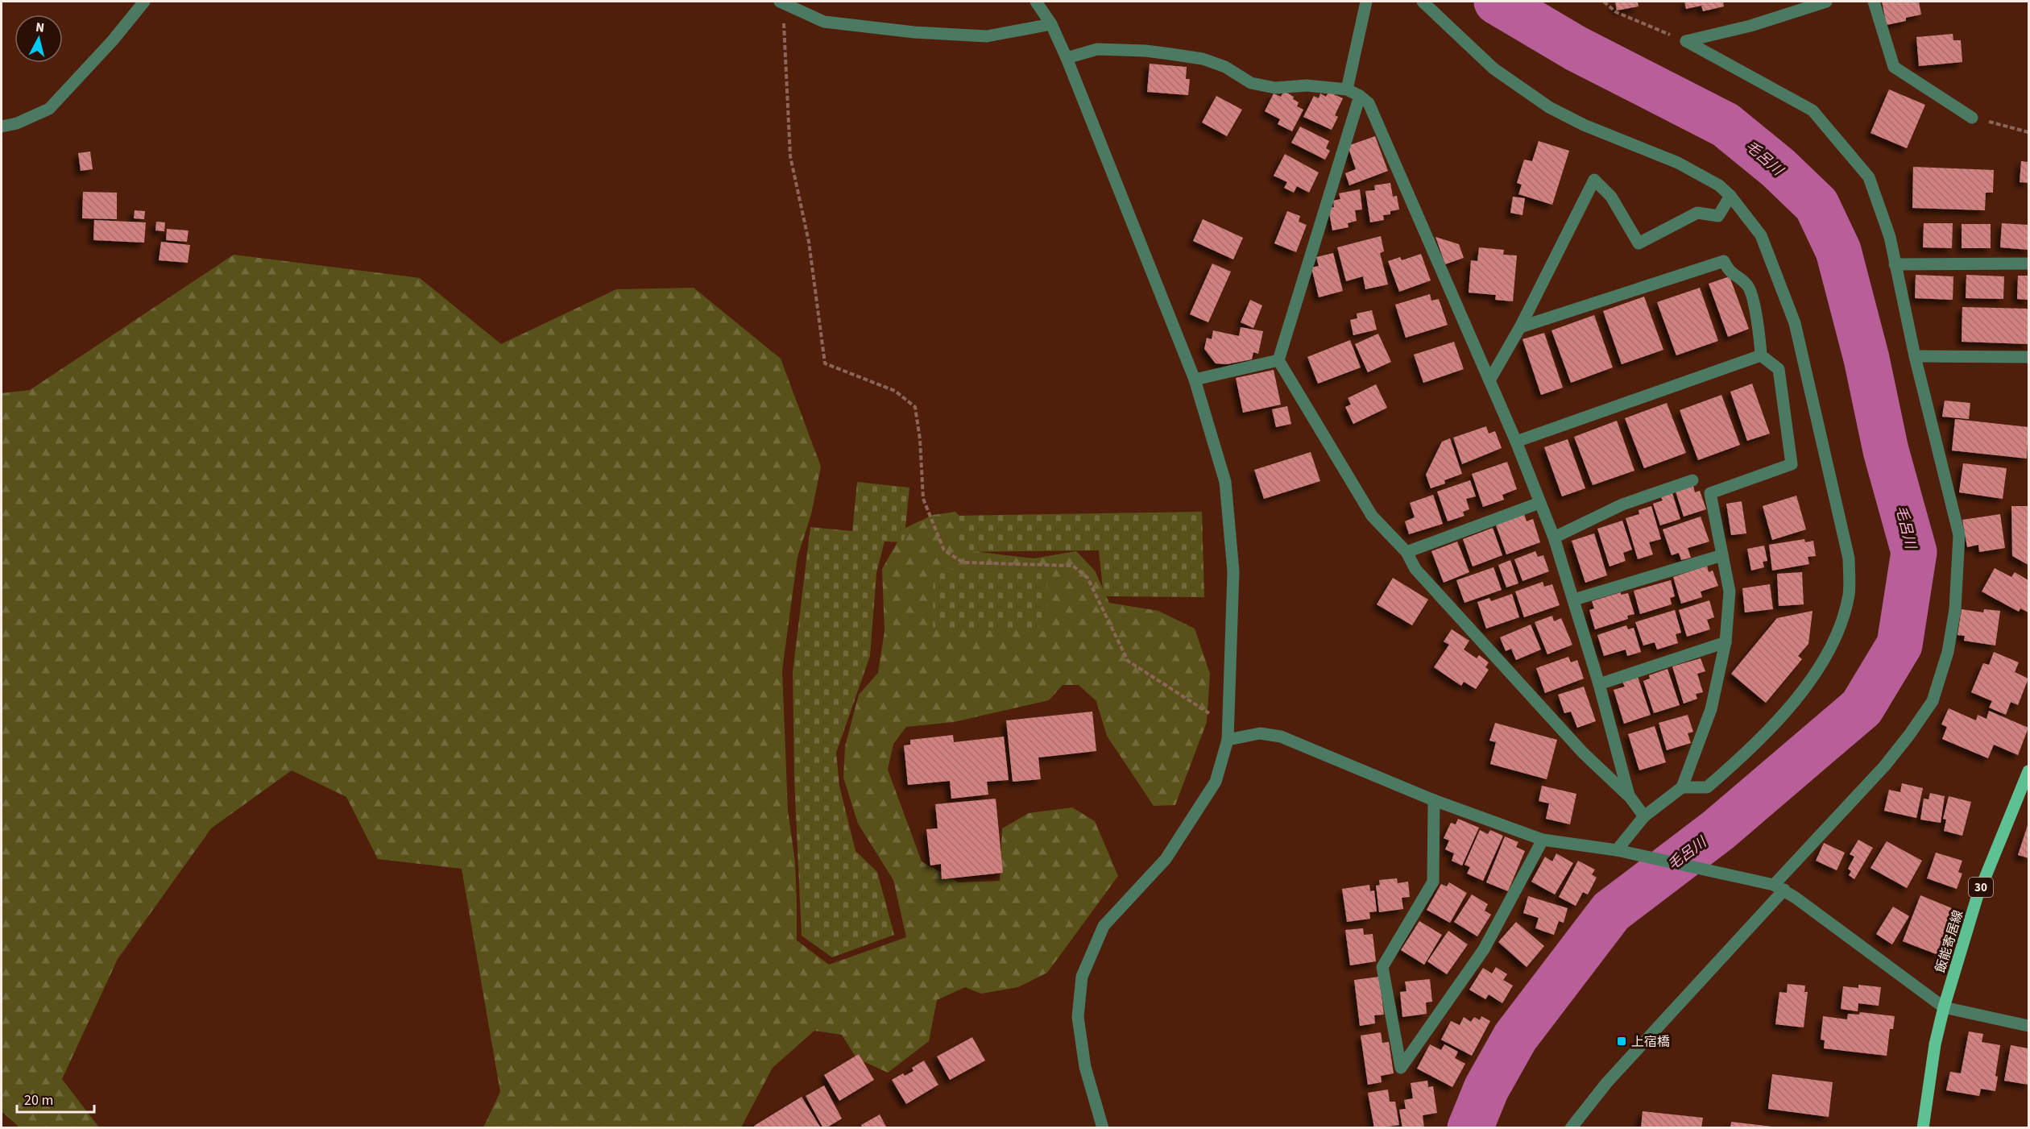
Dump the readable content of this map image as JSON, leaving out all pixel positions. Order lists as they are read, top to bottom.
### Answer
{
  "streets": {
    "main road": ["30", "飯能寄居線"]
  },
  "water": ["毛呂川"],
  "places": {
    "transit": ["上宿橋"]
  },
  "scale_bar": "20 m",
  "north": "top"
}
